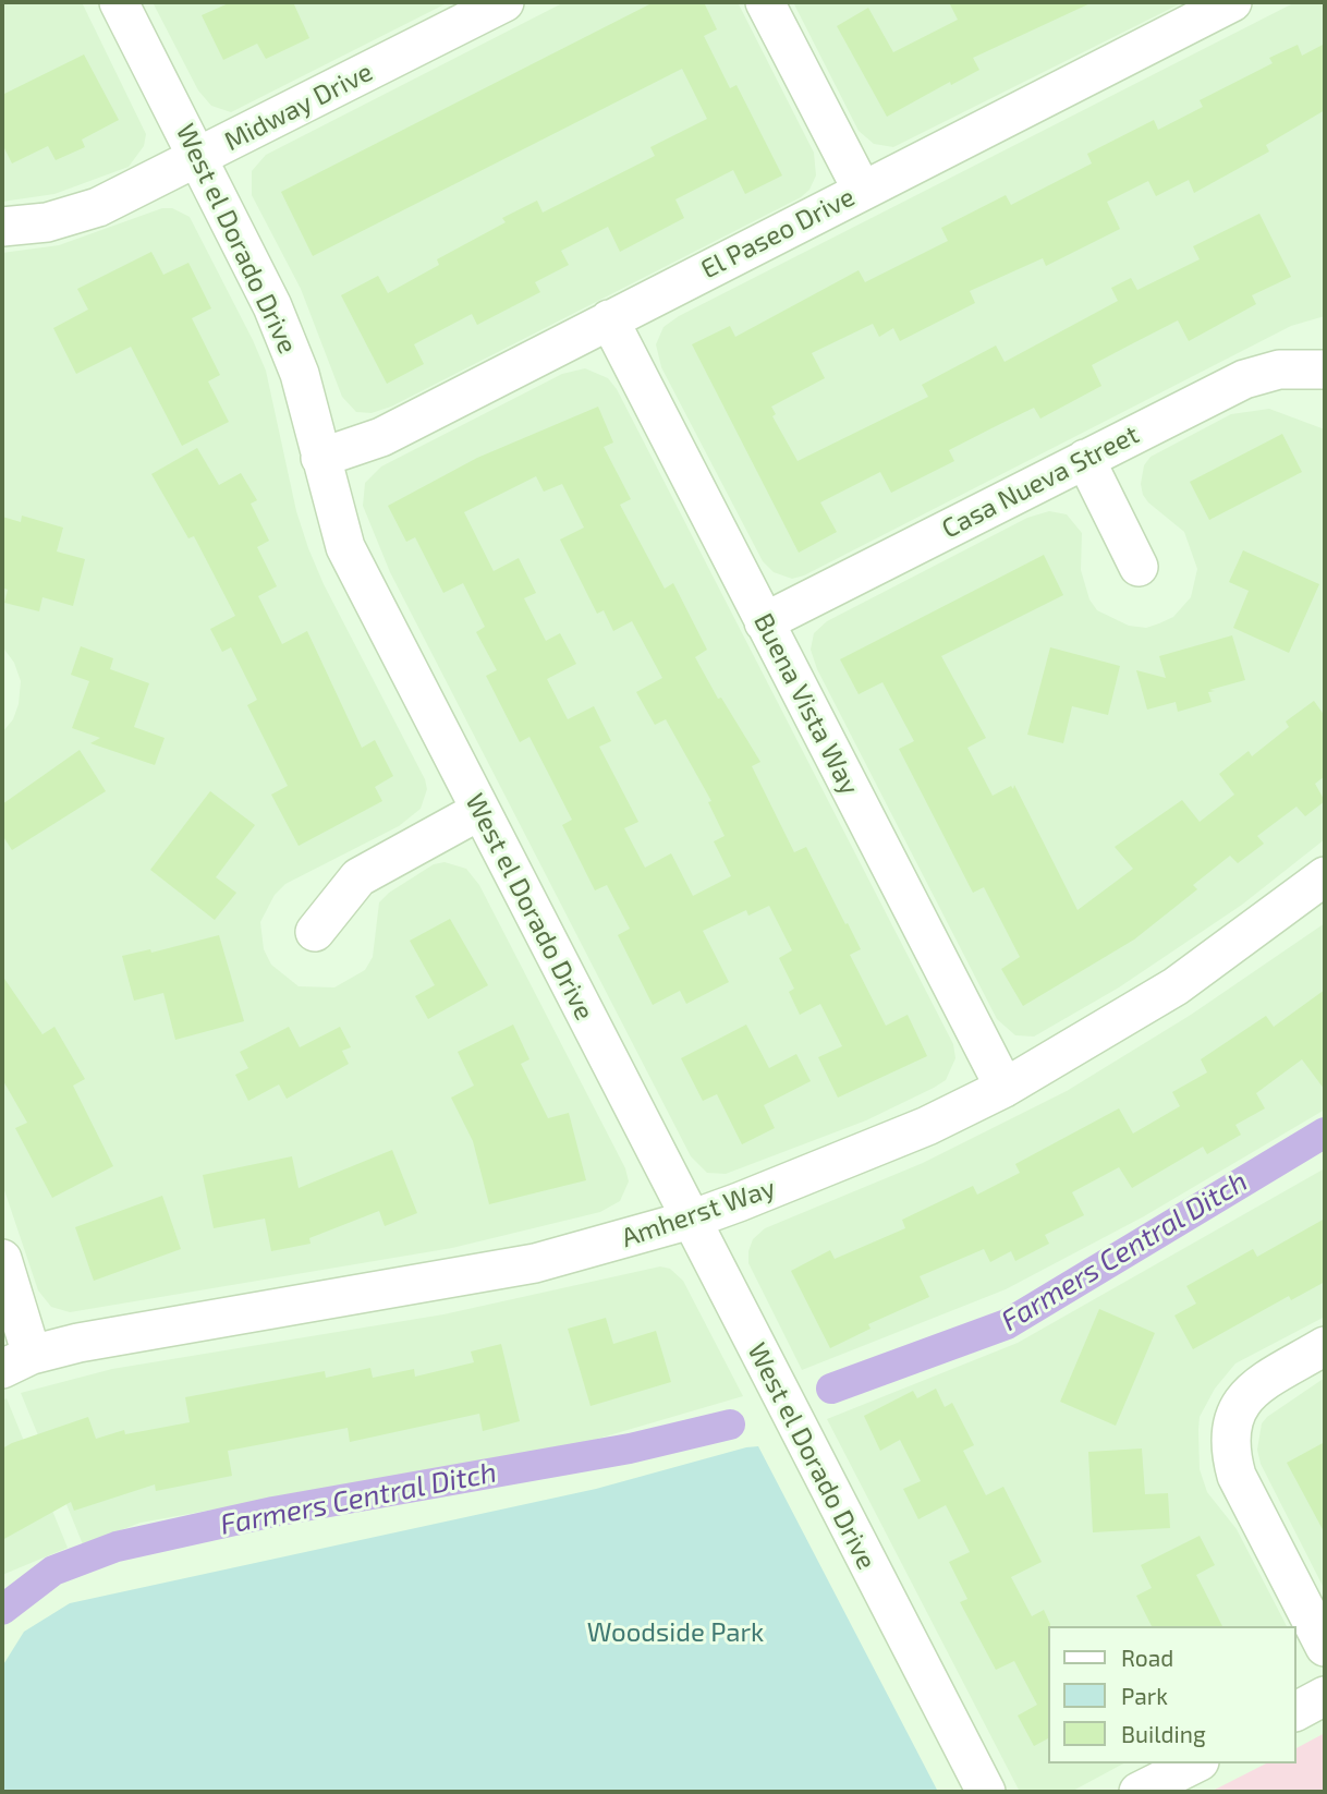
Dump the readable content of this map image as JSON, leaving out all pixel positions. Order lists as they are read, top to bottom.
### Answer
{
  "streets": {
    "street": [
      "Midway Drive",
      "El Paseo Drive",
      "West el Dorado Drive",
      "Casa Nueva Street",
      "Buena Vista Way",
      "Amherst Way"
    ]
  },
  "crossings": [
    ["Midway Drive", "West el Dorado Drive"],
    ["El Paseo Drive", "West el Dorado Drive"],
    ["El Paseo Drive", "Buena Vista Way"],
    ["West el Dorado Drive", "Amherst Way"],
    ["Casa Nueva Street", "Buena Vista Way"],
    ["Buena Vista Way", "Amherst Way"]
  ],
  "water": ["Farmers Central Ditch"],
  "parks": ["Woodside Park"],
  "legend": ["Road", "Park", "Building"]
}
